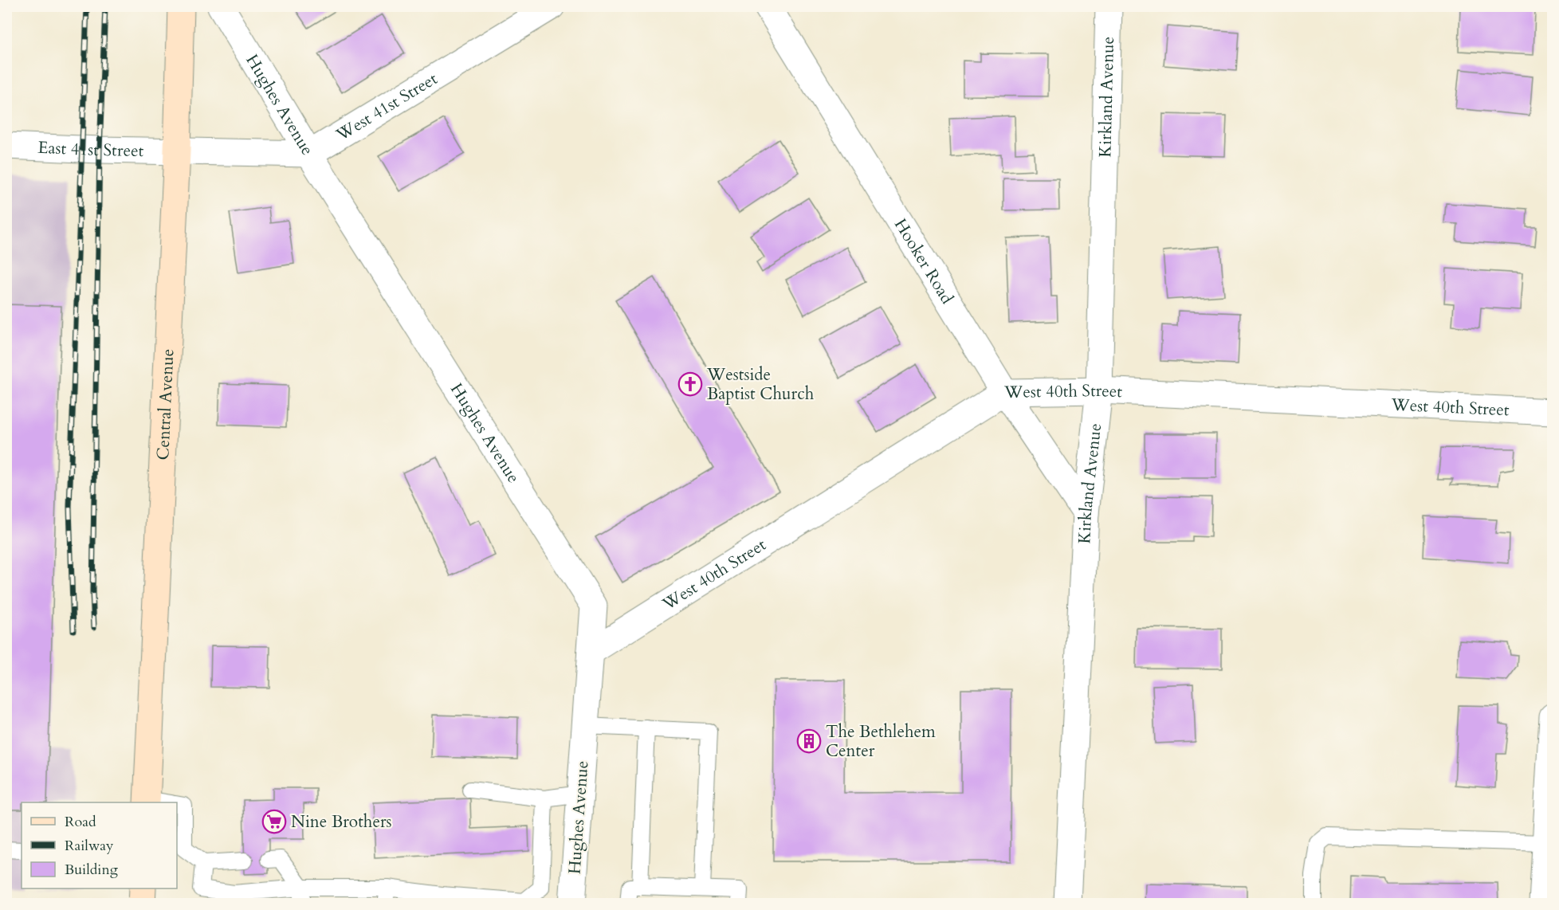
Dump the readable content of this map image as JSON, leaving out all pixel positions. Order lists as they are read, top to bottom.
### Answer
{
  "streets": {
    "street": [
      "Kirkland Avenue",
      "Hughes Avenue",
      "West 41st Street",
      "East 41st Street",
      "Hooker Road",
      "West 40th Street",
      "Central Avenue"
    ]
  },
  "crossings": [
    ["Kirkland Avenue", "Hooker Road"],
    ["Kirkland Avenue", "West 40th Street"],
    ["Hughes Avenue", "West 41st Street"],
    ["Hughes Avenue", "West 40th Street"],
    ["East 41st Street", "Central Avenue"],
    ["Hooker Road", "West 40th Street"]
  ],
  "places": {
    "church": ["Westside Baptist Church"],
    "building": ["The Bethlehem Center"],
    "supermarket": ["Nine Brothers"]
  },
  "legend": ["Road", "Railway", "Building"]
}
